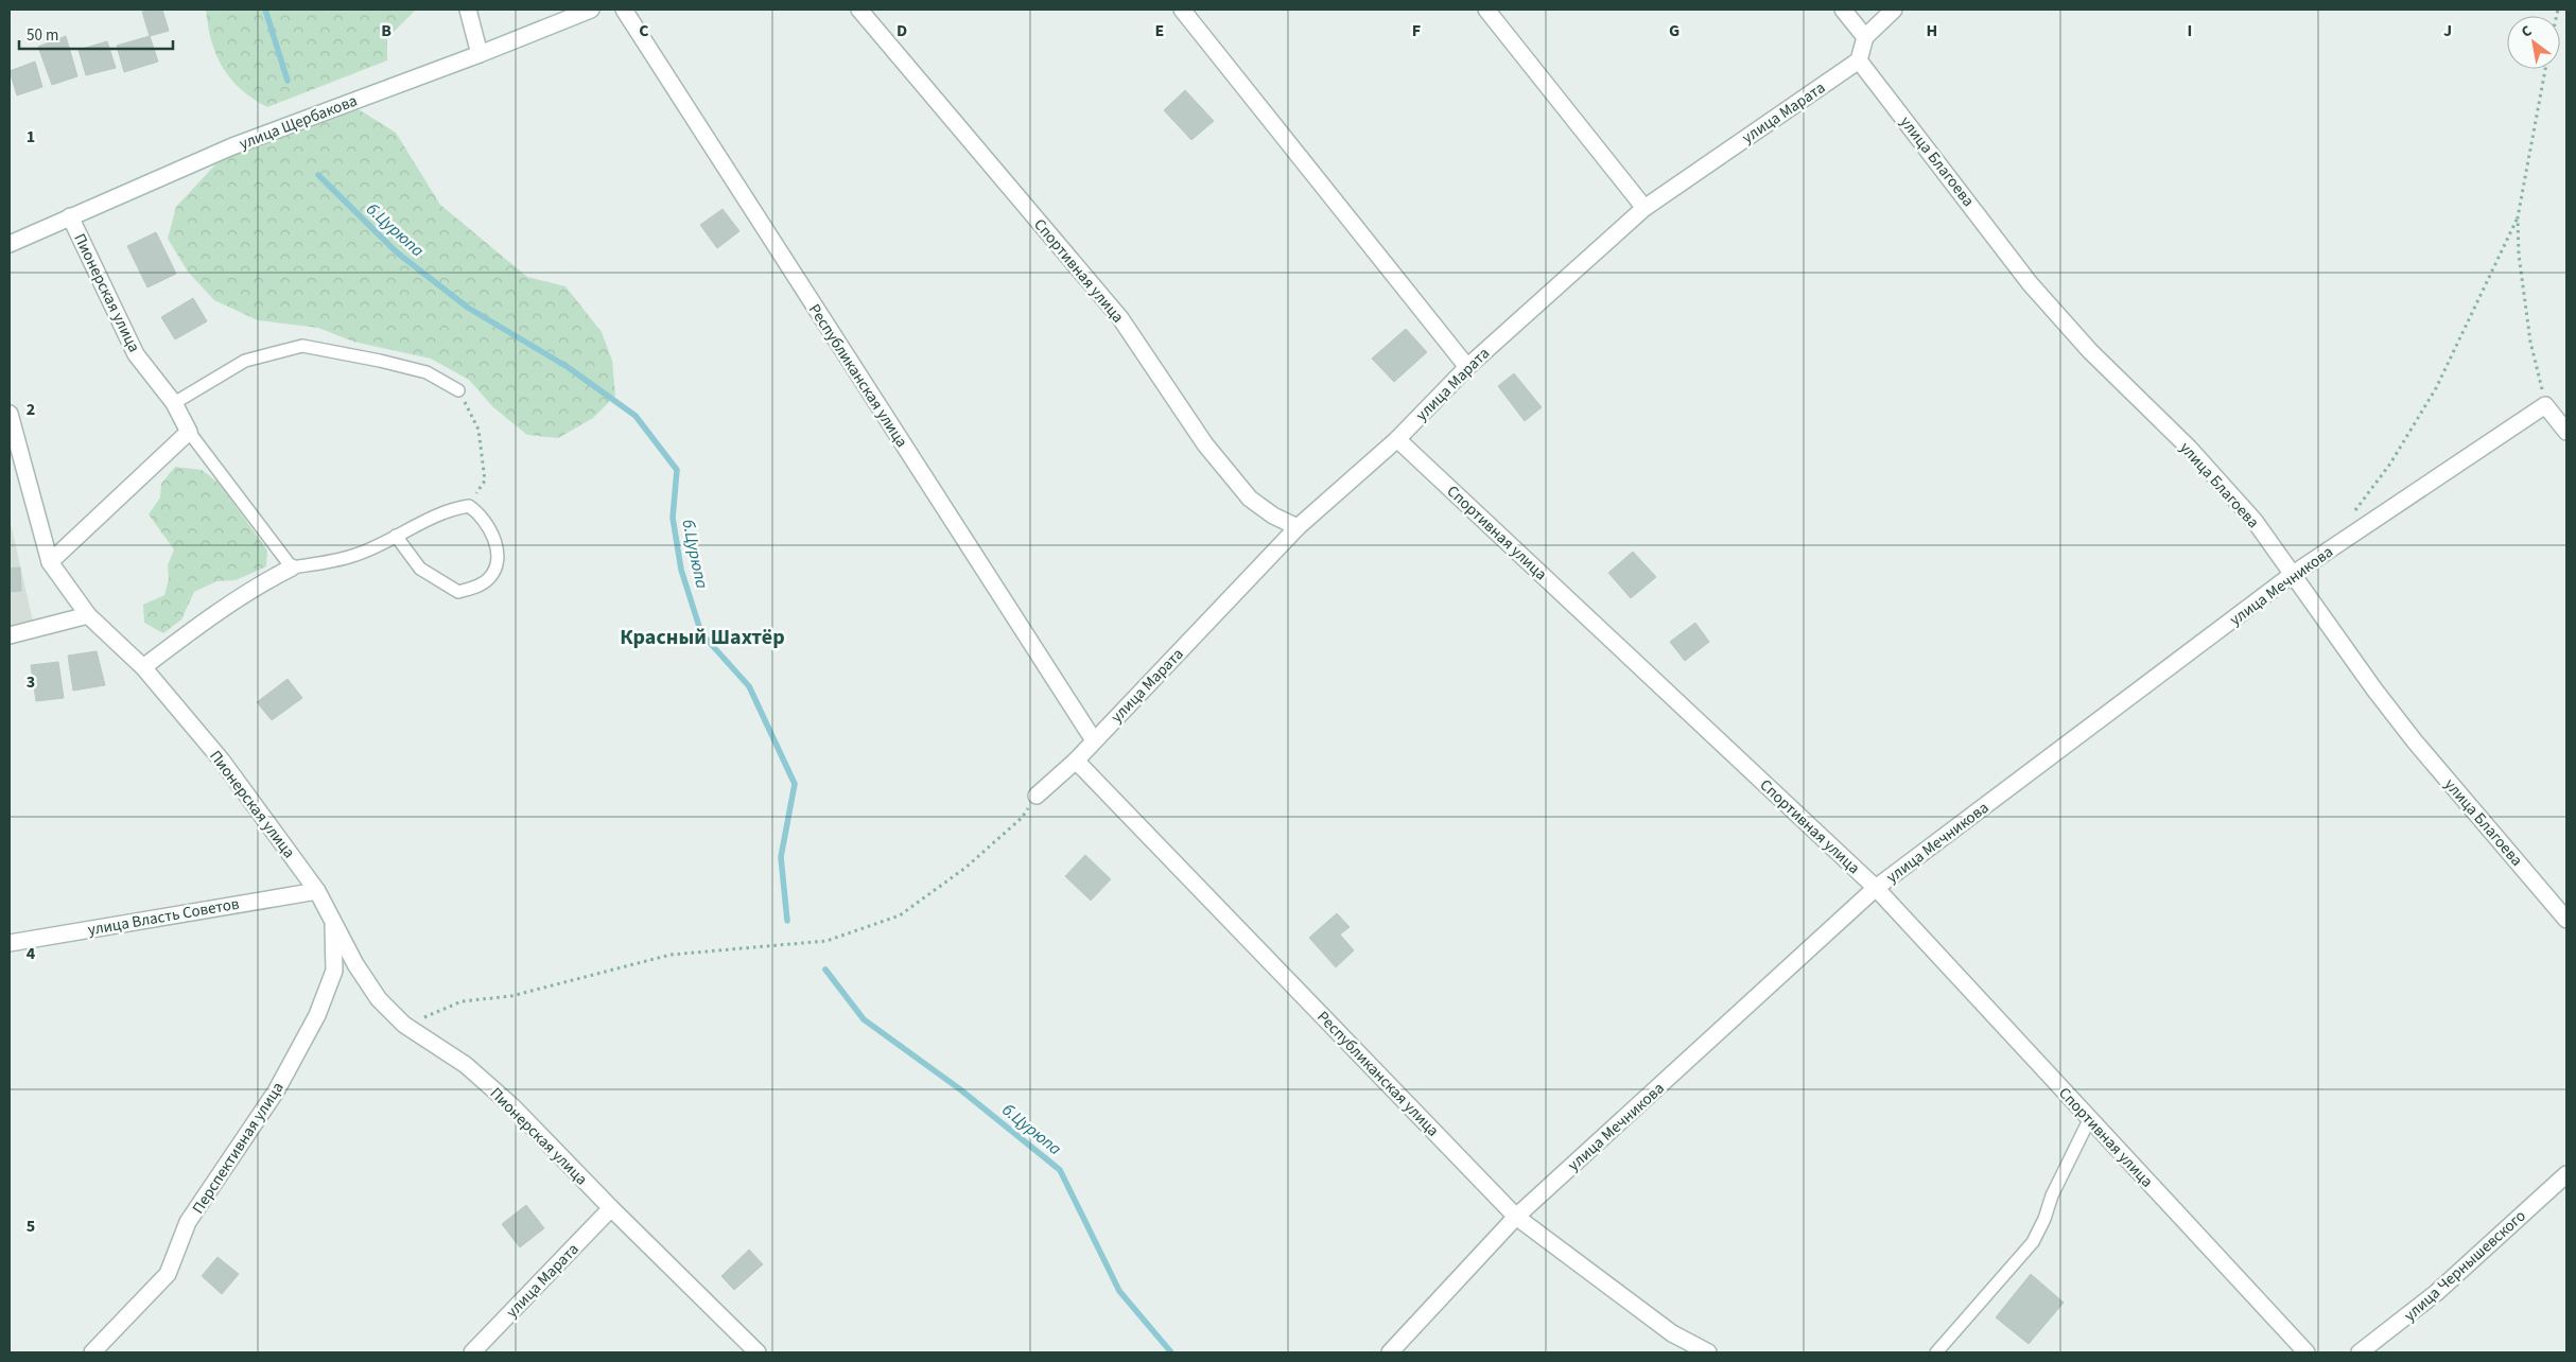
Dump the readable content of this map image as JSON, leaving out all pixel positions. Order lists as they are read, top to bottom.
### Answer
{
  "streets": {
    "street": [
      "улица Марата",
      "улица Щербакова",
      "улица Благоева",
      "Спортивная улица",
      "Пионерская улица",
      "Республиканская улица",
      "улица Мечникова",
      "улица Власть Советов",
      "Перспективная улица",
      "улица Чернышевского"
    ]
  },
  "crossings": [
    ["улица Марата", "улица Благоева"],
    ["улица Марата", "Спортивная улица"],
    ["улица Марата", "Пионерская улица"],
    ["улица Марата", "Республиканская улица"],
    ["улица Щербакова", "Пионерская улица"],
    ["улица Благоева", "улица Мечникова"],
    ["Спортивная улица", "улица Мечникова"],
    ["Пионерская улица", "улица Власть Советов"],
    ["Пионерская улица", "Перспективная улица"],
    ["Республиканская улица", "улица Мечникова"]
  ],
  "districts": ["Красный Шахтёр"],
  "water": ["б.Цурюпа"],
  "scale_bar": "50 m",
  "north": "top left",
  "grid": {
    "columns": [
      "B",
      "C",
      "D",
      "E",
      "F",
      "G",
      "H",
      "I",
      "J"
    ],
    "rows": [
      "1",
      "2",
      "3",
      "4",
      "5"
    ]
  }
}
